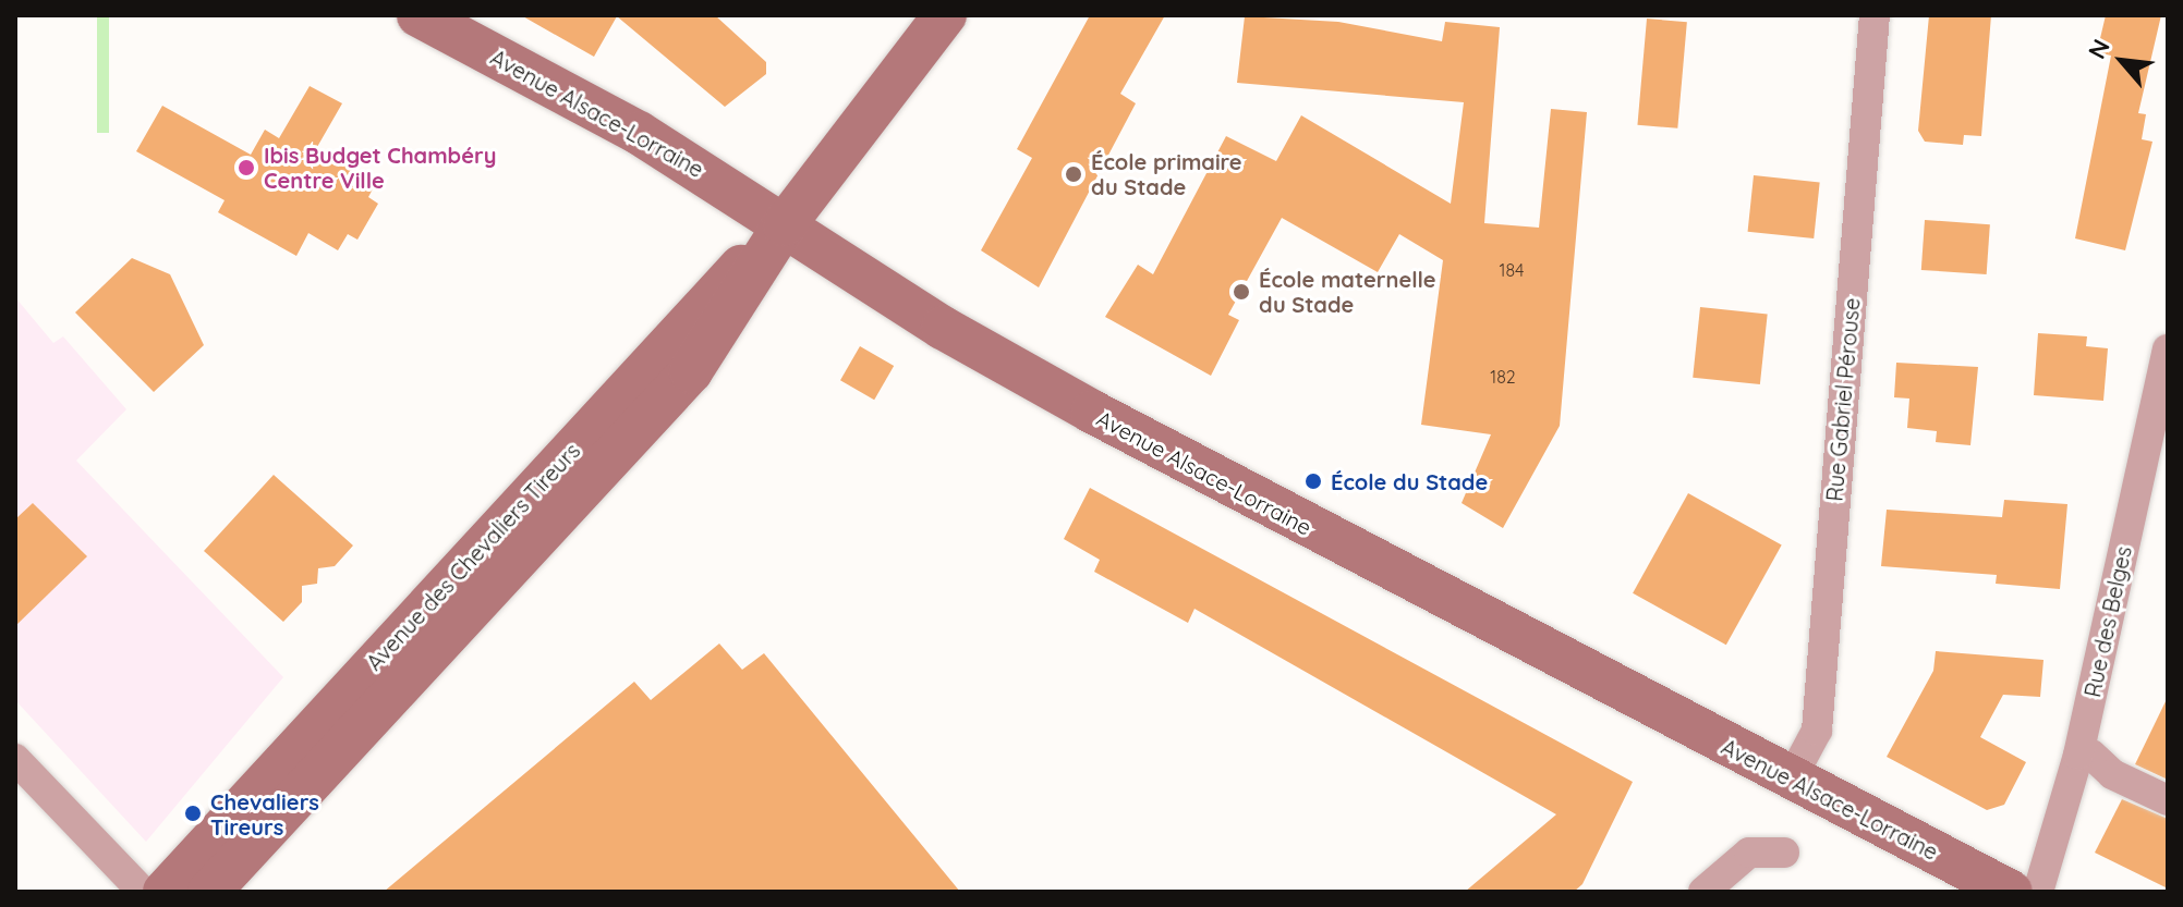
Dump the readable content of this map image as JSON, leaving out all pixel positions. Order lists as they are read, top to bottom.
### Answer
{
  "streets": {
    "street": [
      "Avenue Alsace-Lorraine",
      "Rue Gabriel Pérouse",
      "Avenue des Chevaliers Tireurs",
      "Rue des Belges"
    ]
  },
  "crossings": [
    ["Avenue Alsace-Lorraine", "Rue Gabriel Pérouse"],
    ["Avenue Alsace-Lorraine", "Avenue des Chevaliers Tireurs"]
  ],
  "places": [
    "Ibis Budget Chambéry Centre Ville",
    "École primaire du Stade",
    "École maternelle du Stade",
    "École du Stade",
    "Chevaliers Tireurs"
  ],
  "house_numbers": ["184", "182"],
  "north": "top left"
}
